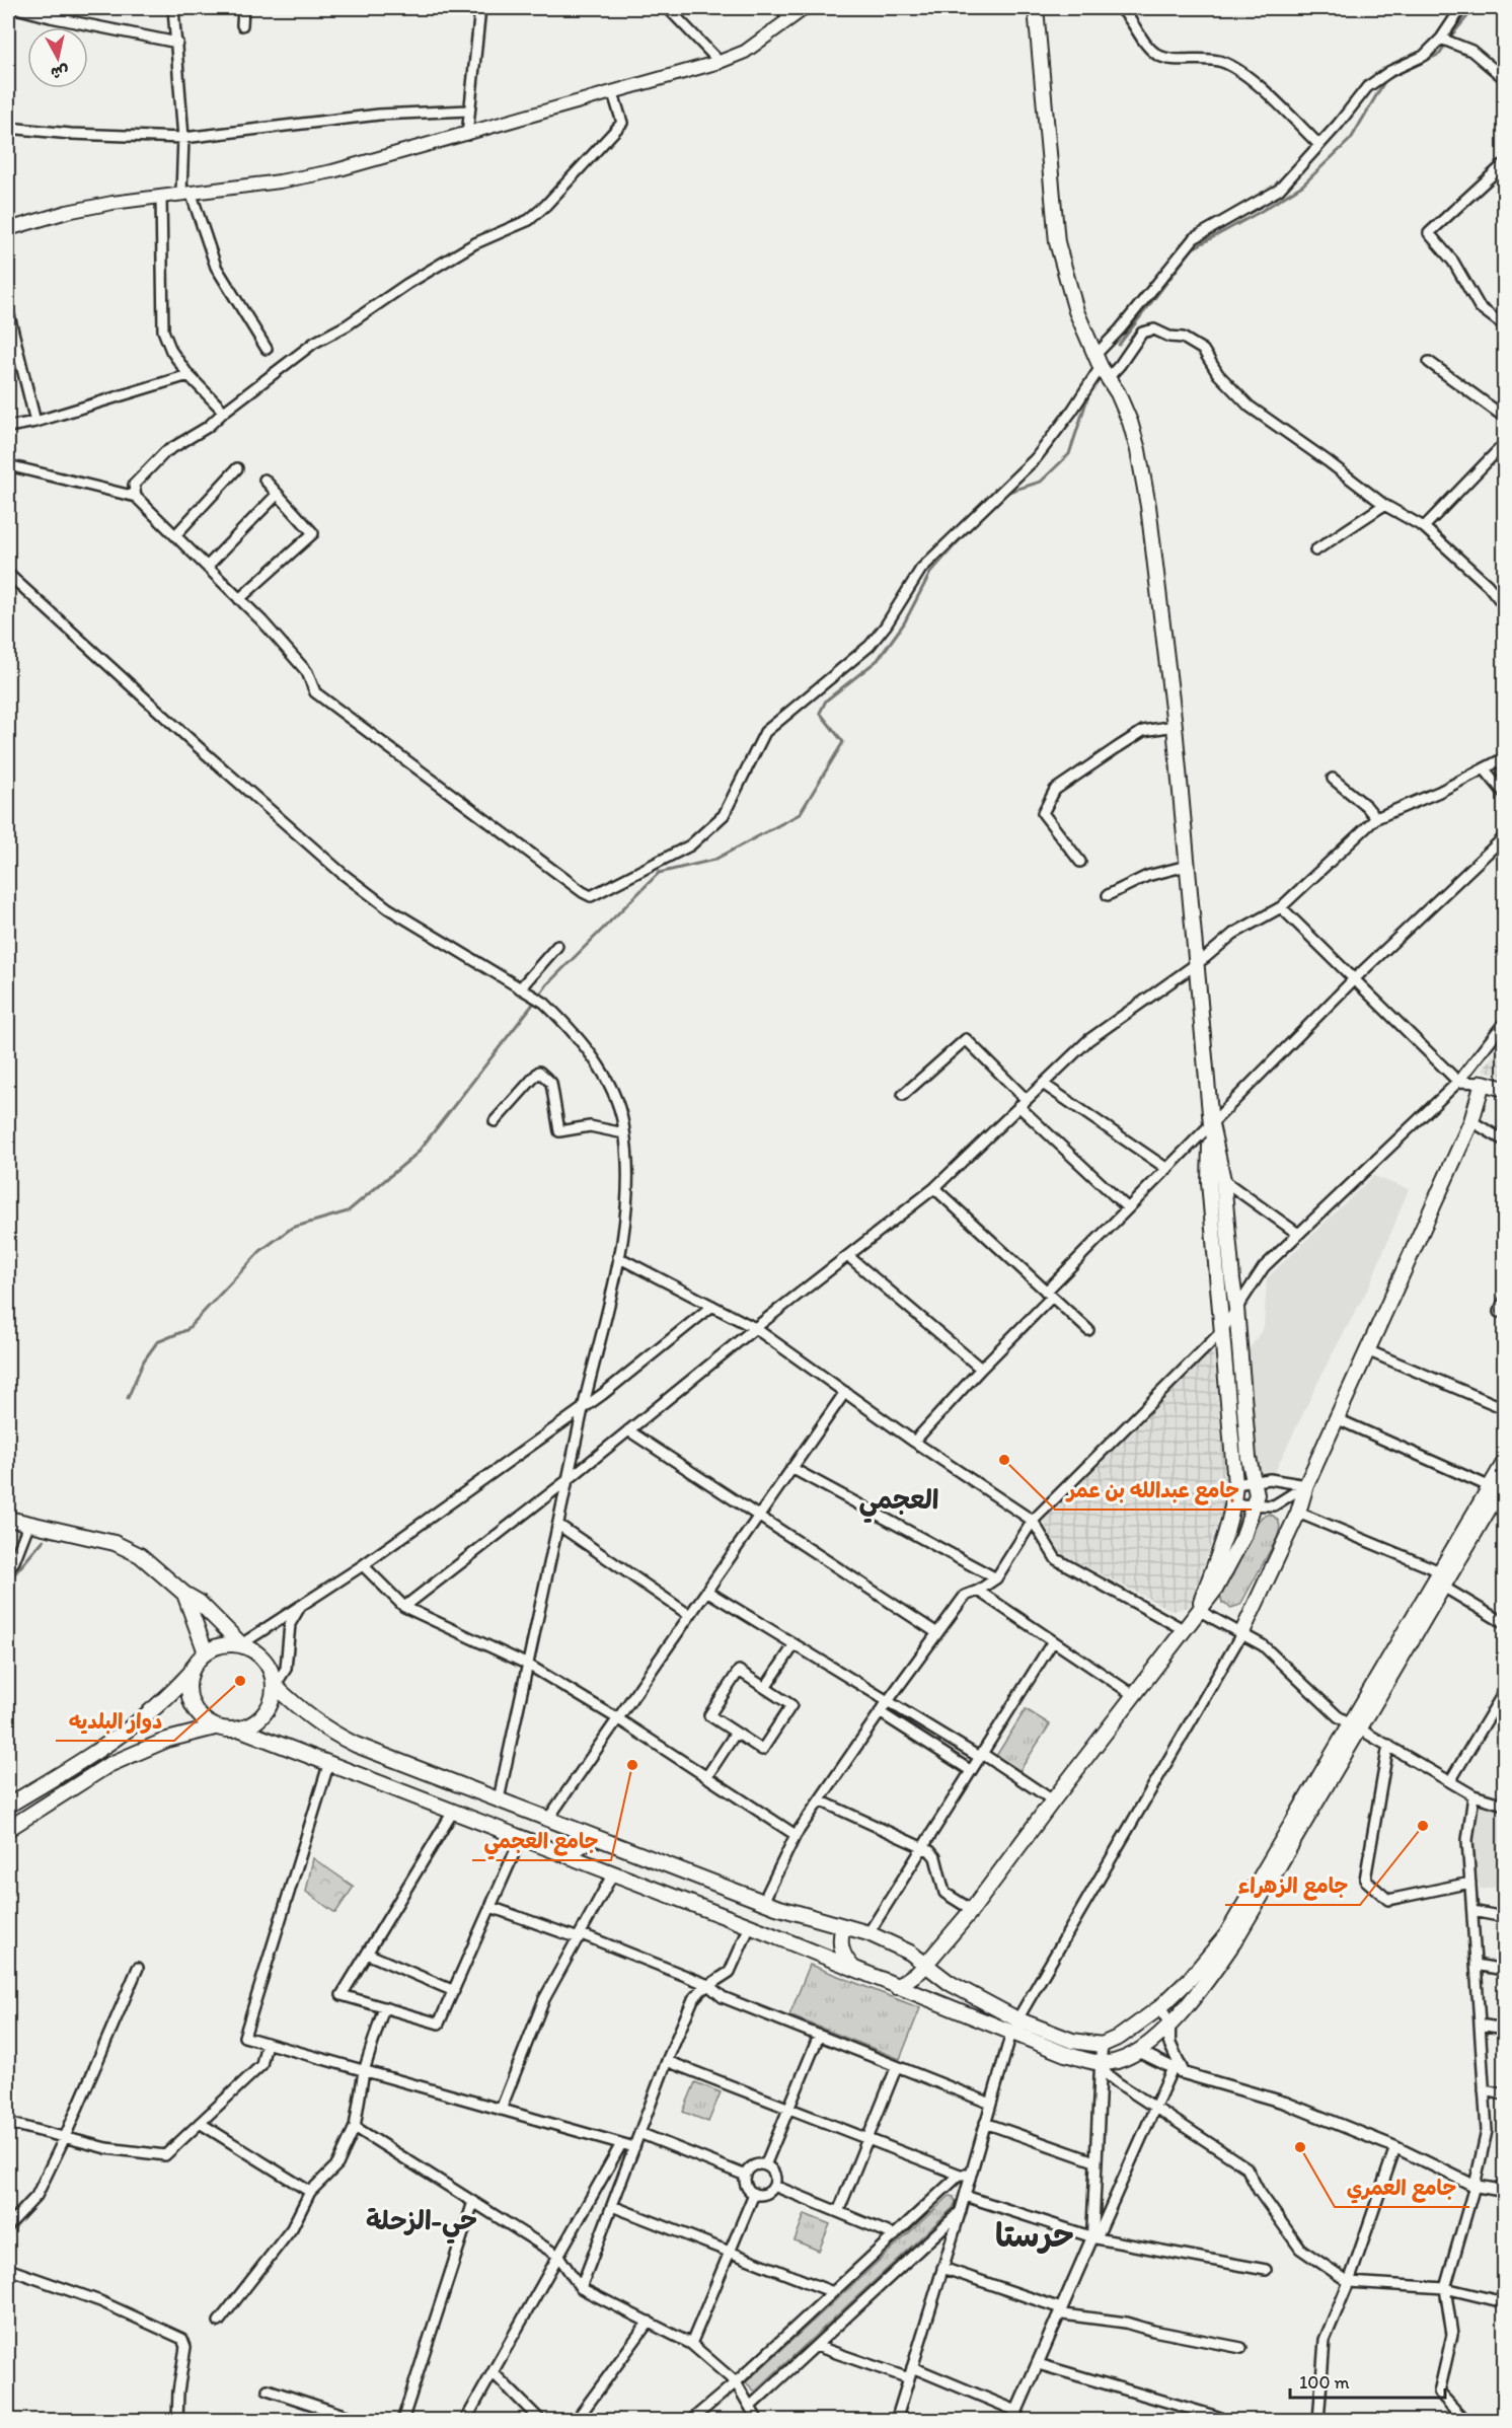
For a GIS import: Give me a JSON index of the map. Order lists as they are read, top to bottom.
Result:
{
  "districts": ["العجمي", "حي-الزحلة", "حرستا"],
  "places": [
    "جامع عبدالله بن عمر",
    "دوار البلديه",
    "جامع العجمي",
    "جامع الزهراء",
    "جامع العمري"
  ],
  "scale_bar": "100 m",
  "north": "bottom"
}
